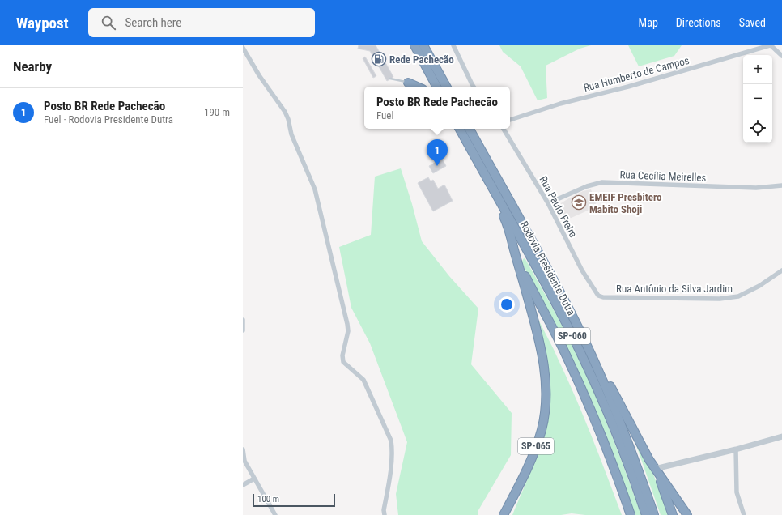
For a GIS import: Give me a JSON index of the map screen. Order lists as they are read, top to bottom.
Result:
{
  "streets": {
    "highway": ["Rodovia Presidente Dutra", "SP-060", "SP-065"],
    "street": [
      "Rua Humberto de Campos",
      "Rua Cecília Meirelles",
      "Rua Paulo Freire",
      "Rua Antônio da Silva Jardim"
    ]
  },
  "crossings": [
    ["Rua Cecília Meirelles", "Rua Paulo Freire"],
    ["Rua Paulo Freire", "Rua Antônio da Silva Jardim"],
    ["Rodovia Presidente Dutra", "SP-060"]
  ],
  "places": {
    "fuel station": ["Rede Pachecão"],
    "school or university": ["EMEIF Presbitero Mabito Shoji"]
  },
  "scale_bar": "100 m",
  "page": {
    "header": "Waypost",
    "search": "Search here",
    "nav": ["Map", "Directions", "Saved"],
    "heading": "Nearby",
    "map_buttons": ["+", "−"],
    "popup": ["Posto BR Rede Pachecão", "Fuel"],
    "list": [
      {
        "mark": "1",
        "name": "Posto BR Rede Pachecão",
        "note": "Fuel · Rodovia Presidente Dutra",
        "value": "190 m"
      }
    ],
    "pins": "1",
    "scale": "100 m"
  }
}
